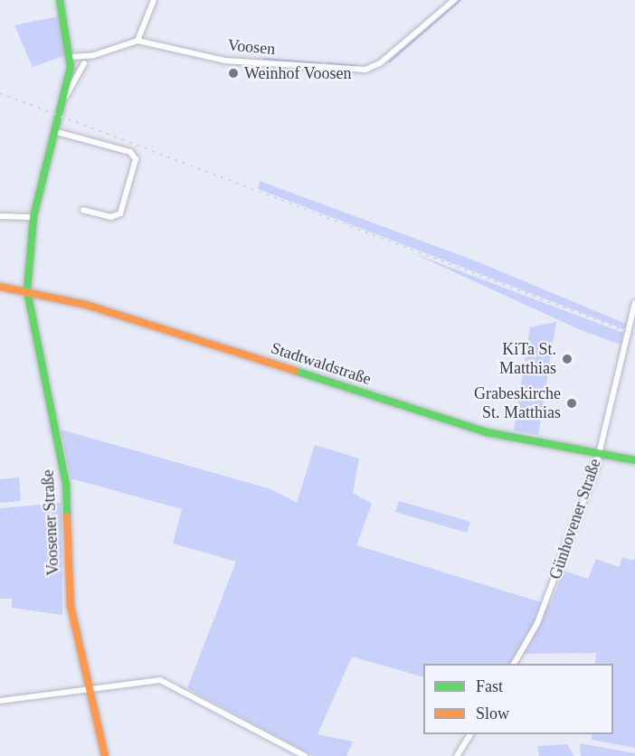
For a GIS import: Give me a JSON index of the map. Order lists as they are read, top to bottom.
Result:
{
  "streets": {
    "street": [
      "Voosen",
      "Stadtwaldstraße",
      "Günhovener Straße",
      "Voosener Straße"
    ]
  },
  "crossings": [
    ["Stadtwaldstraße", "Günhovener Straße"],
    ["Stadtwaldstraße", "Voosener Straße"]
  ],
  "places": ["Weinhof Voosen", "KiTa St. Matthias", "Grabeskirche St. Matthias"],
  "legend": ["Fast", "Slow"]
}
